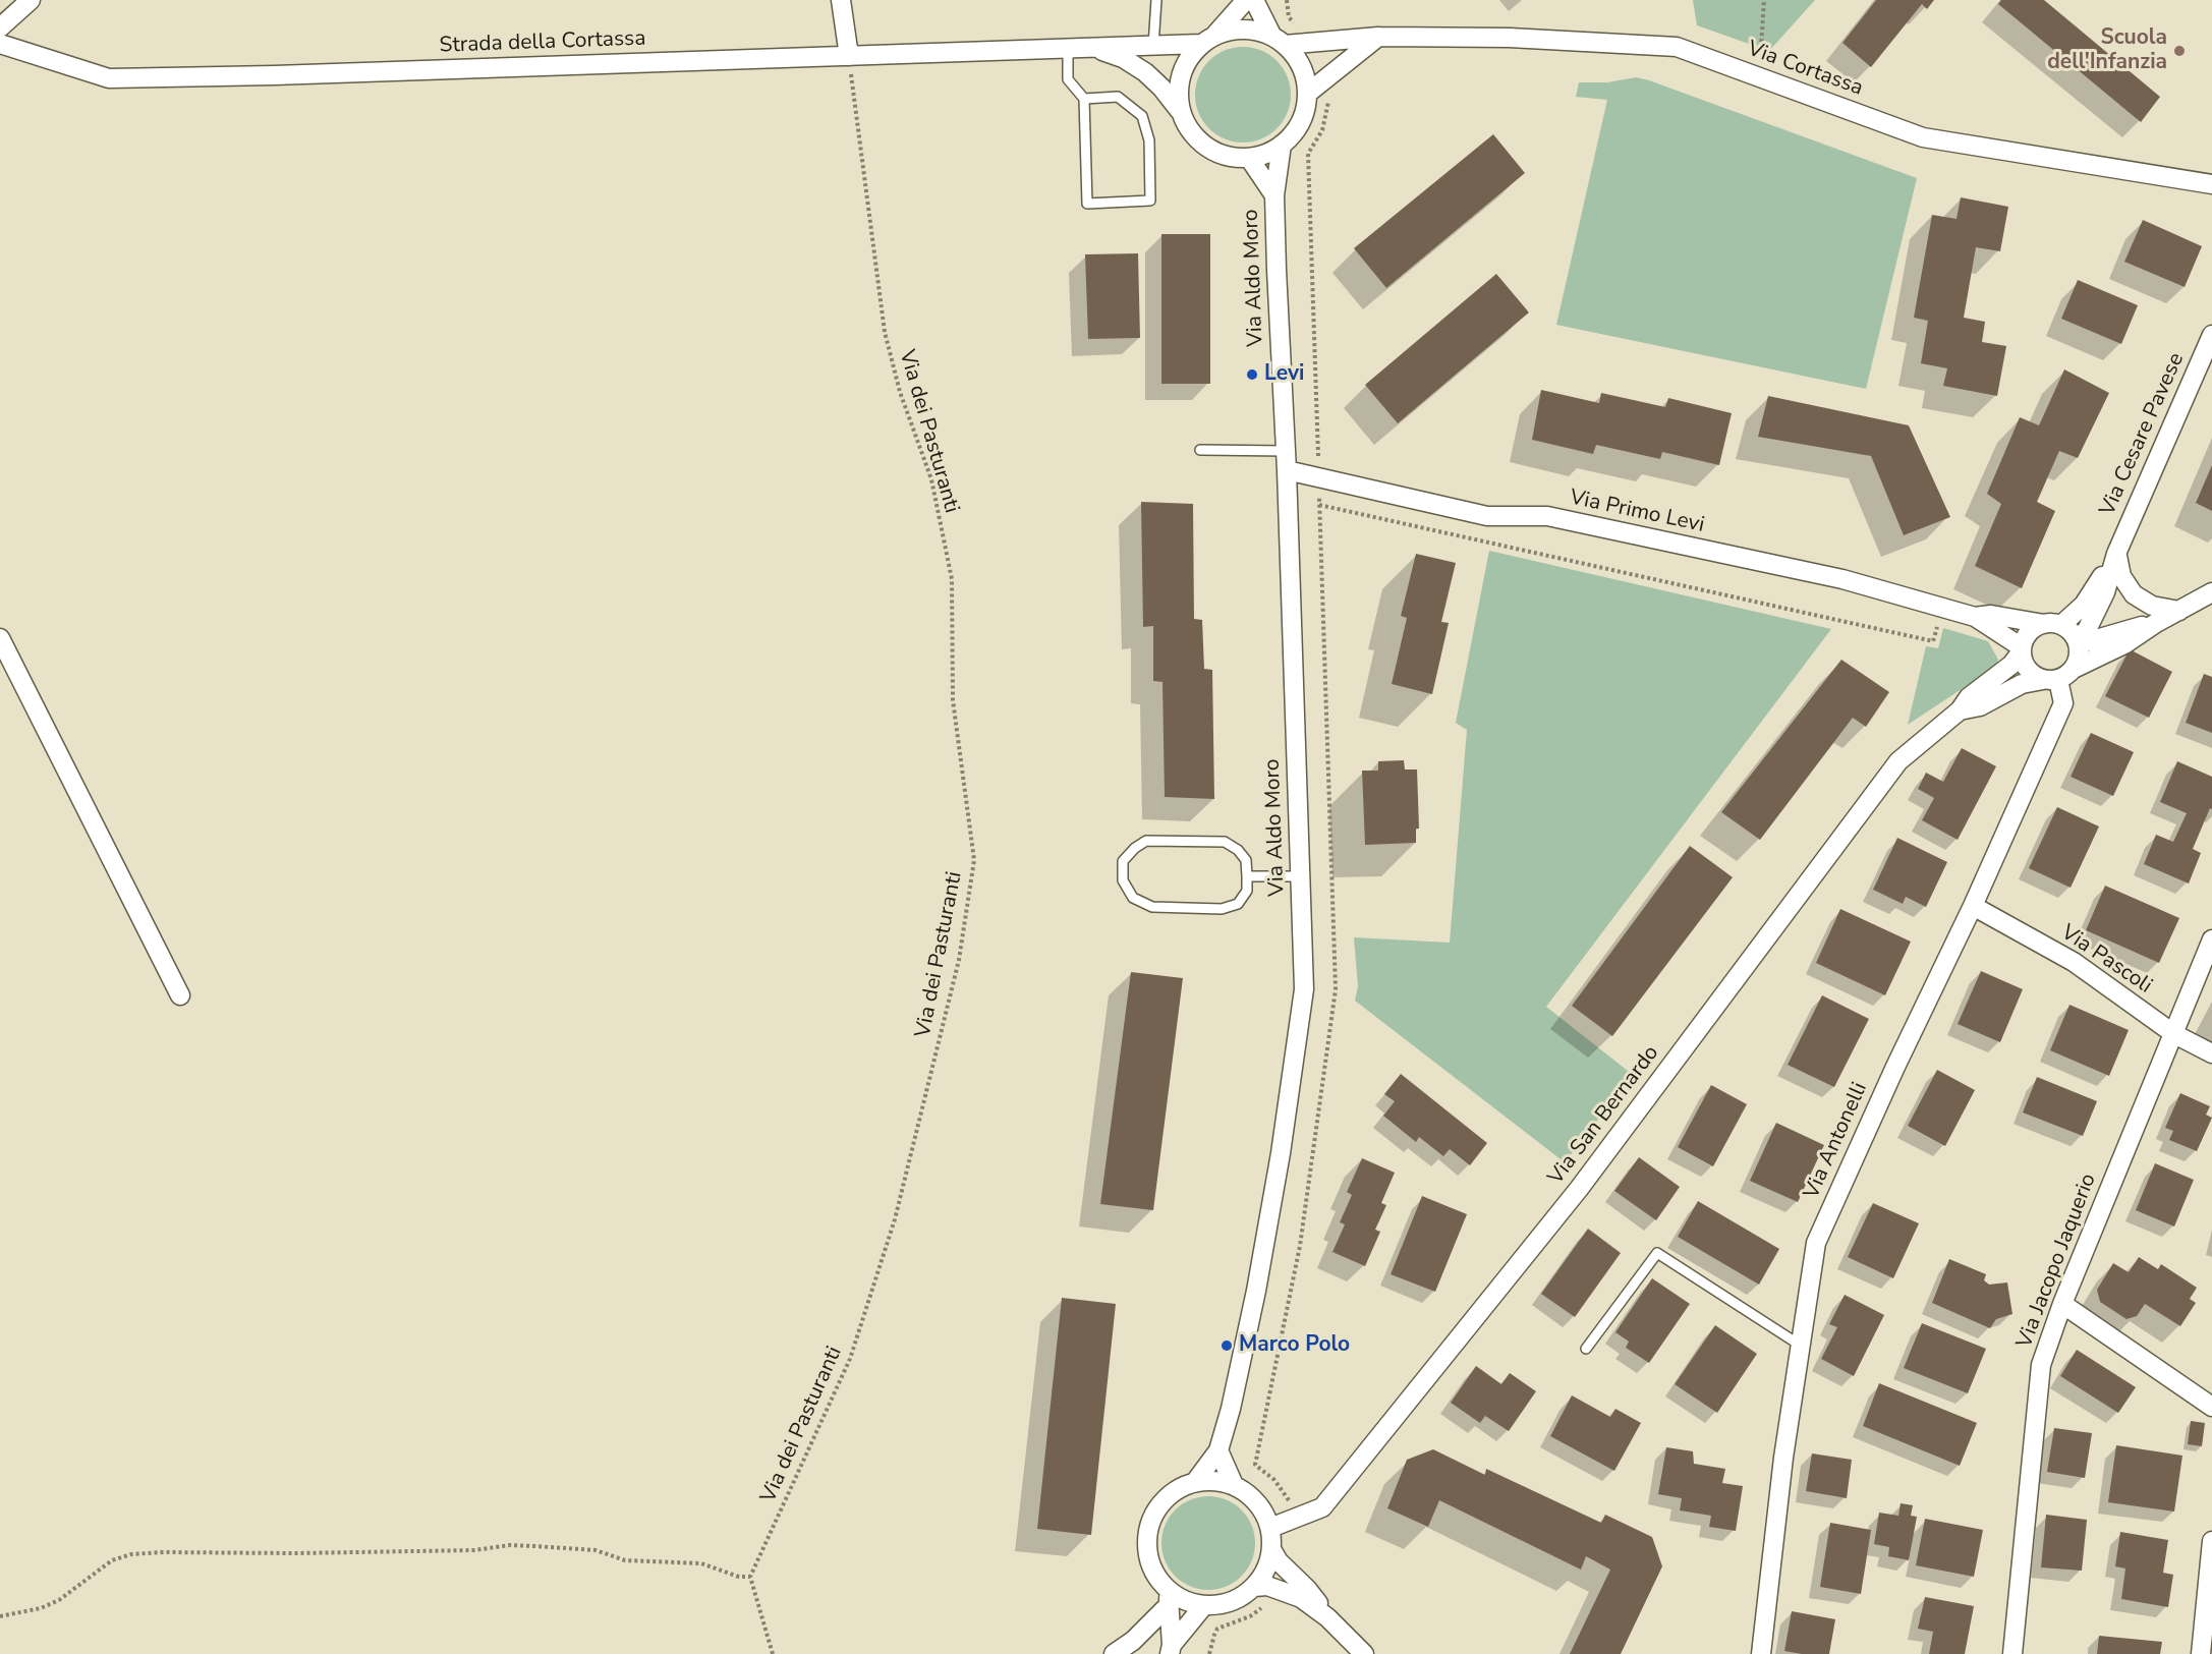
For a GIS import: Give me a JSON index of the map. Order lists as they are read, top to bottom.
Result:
{
  "streets": {
    "street": [
      "Strada della Cortassa",
      "Via Cortassa",
      "Via Aldo Moro",
      "Via Cesare Pavese",
      "Via Primo Levi",
      "Via Pascoli",
      "Via San Bernardo",
      "Via Antonelli",
      "Via Jacopo Jaquerio"
    ],
    "path": ["Via dei Pasturanti"]
  },
  "crossings": [
    ["Strada della Cortassa", "Via Cortassa"],
    ["Strada della Cortassa", "Via Aldo Moro"],
    ["Strada della Cortassa", "Via dei Pasturanti"],
    ["Via Cortassa", "Via Aldo Moro"],
    ["Via Aldo Moro", "Via Primo Levi"],
    ["Via Aldo Moro", "Via San Bernardo"],
    ["Via Cesare Pavese", "Via Primo Levi"],
    ["Via Cesare Pavese", "Via San Bernardo"],
    ["Via Cesare Pavese", "Via Antonelli"],
    ["Via Primo Levi", "Via San Bernardo"],
    ["Via Primo Levi", "Via Antonelli"],
    ["Via Pascoli", "Via Antonelli"],
    ["Via Pascoli", "Via Jacopo Jaquerio"],
    ["Via San Bernardo", "Via Antonelli"]
  ],
  "places": ["Scuola dell'Infanzia", "Levi", "Marco Polo"]
}
